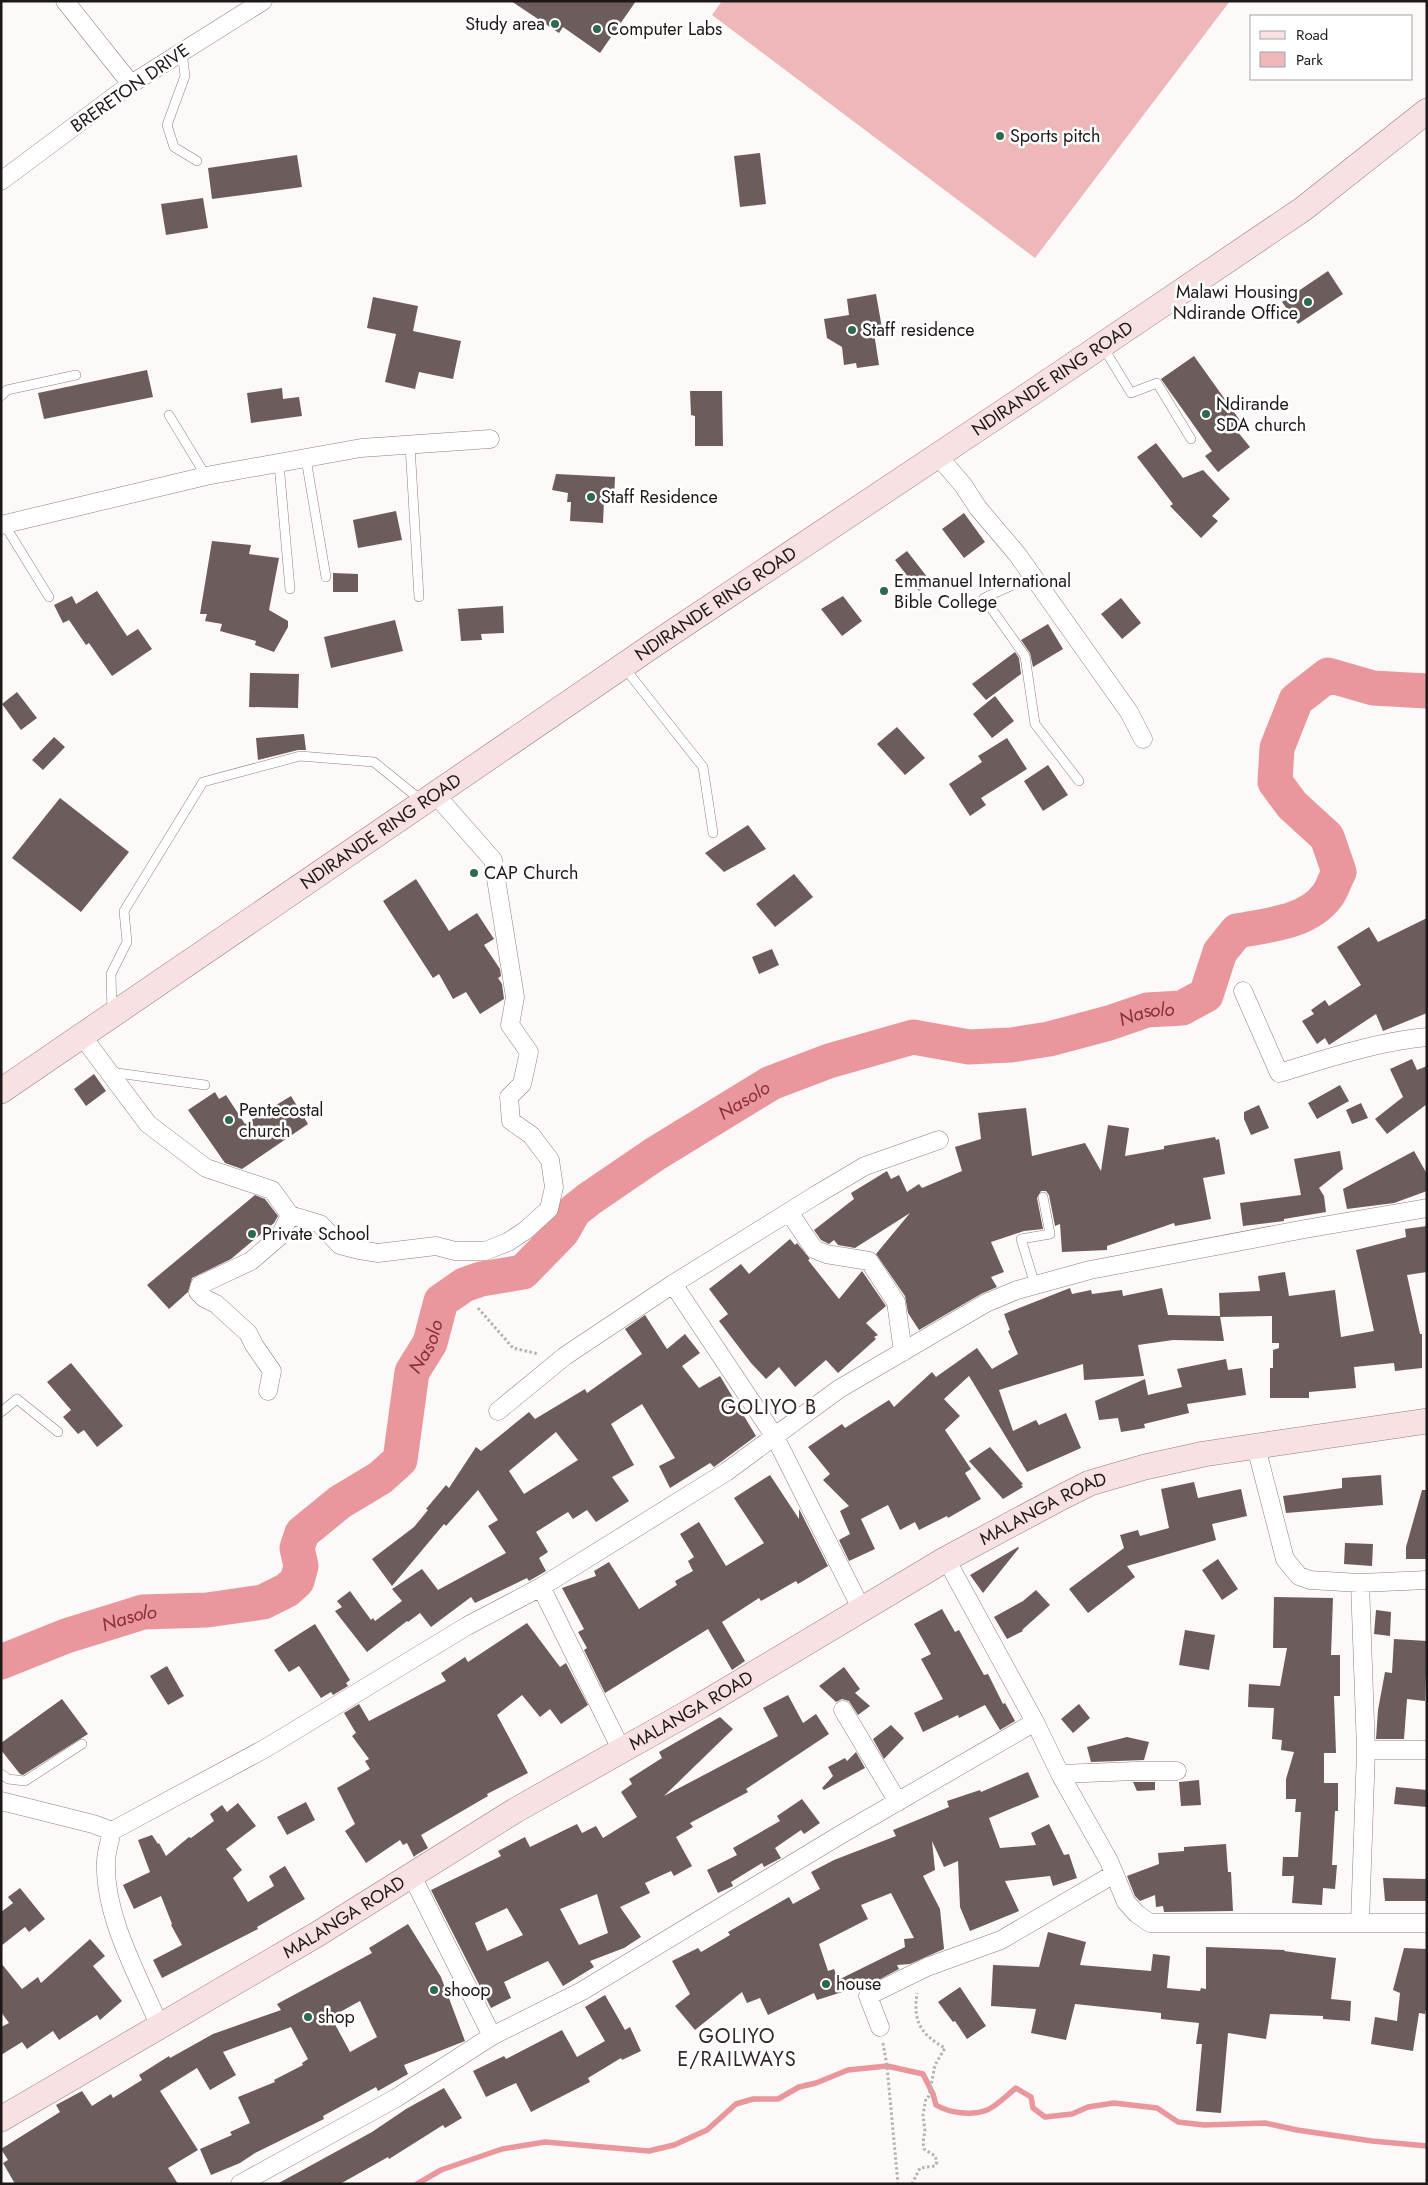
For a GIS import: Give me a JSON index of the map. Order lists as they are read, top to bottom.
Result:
{
  "streets": {
    "street": ["BRERETON DRIVE", "NDIRANDE RING ROAD", "MALANGA ROAD"]
  },
  "districts": ["GOLIYO B", "GOLIYO E/RAILWAYS"],
  "water": ["Nasolo"],
  "places": [
    "Study area",
    "Computer Labs",
    "Sports pitch",
    "Malawi Housing Ndirande Office",
    "Staff residence",
    "Ndirande SDA church",
    "Staff Residence",
    "Emmanuel International Bible College",
    "CAP Church",
    "Pentecostal church",
    "Private School",
    "house",
    "shoop",
    "shop"
  ],
  "legend": ["Road", "Park"]
}
